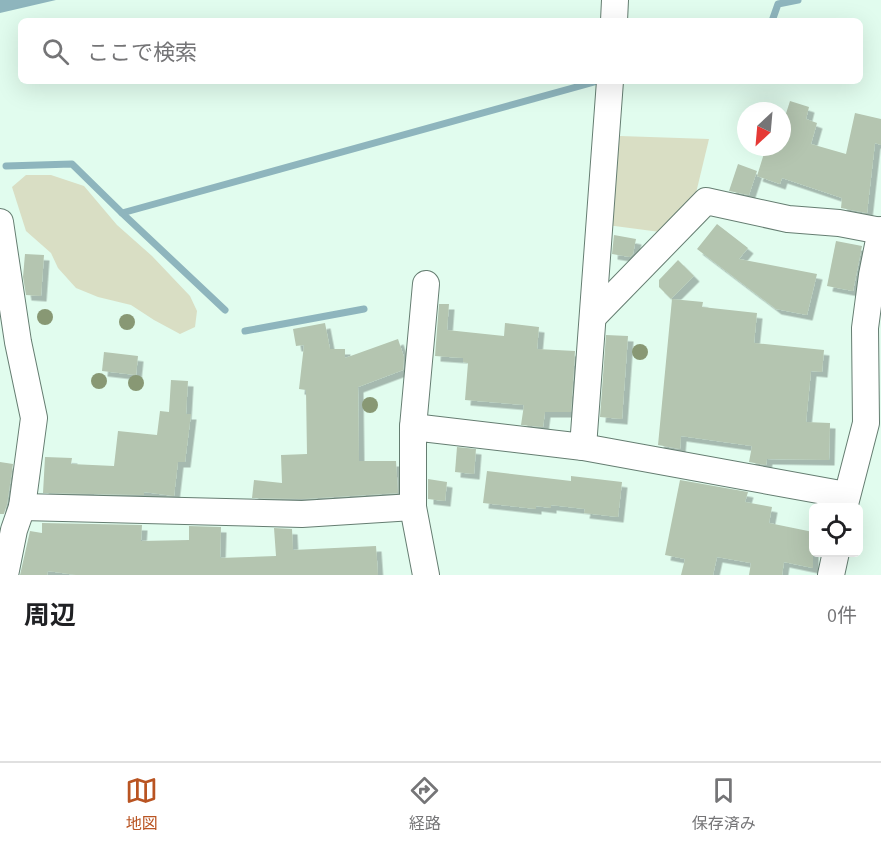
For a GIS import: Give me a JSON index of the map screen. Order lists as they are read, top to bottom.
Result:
{
  "north": "bottom left",
  "page": {
    "search": "ここで検索",
    "heading": ["周辺", "0件"],
    "nav": ["地図", "経路", "保存済み"]
  }
}
